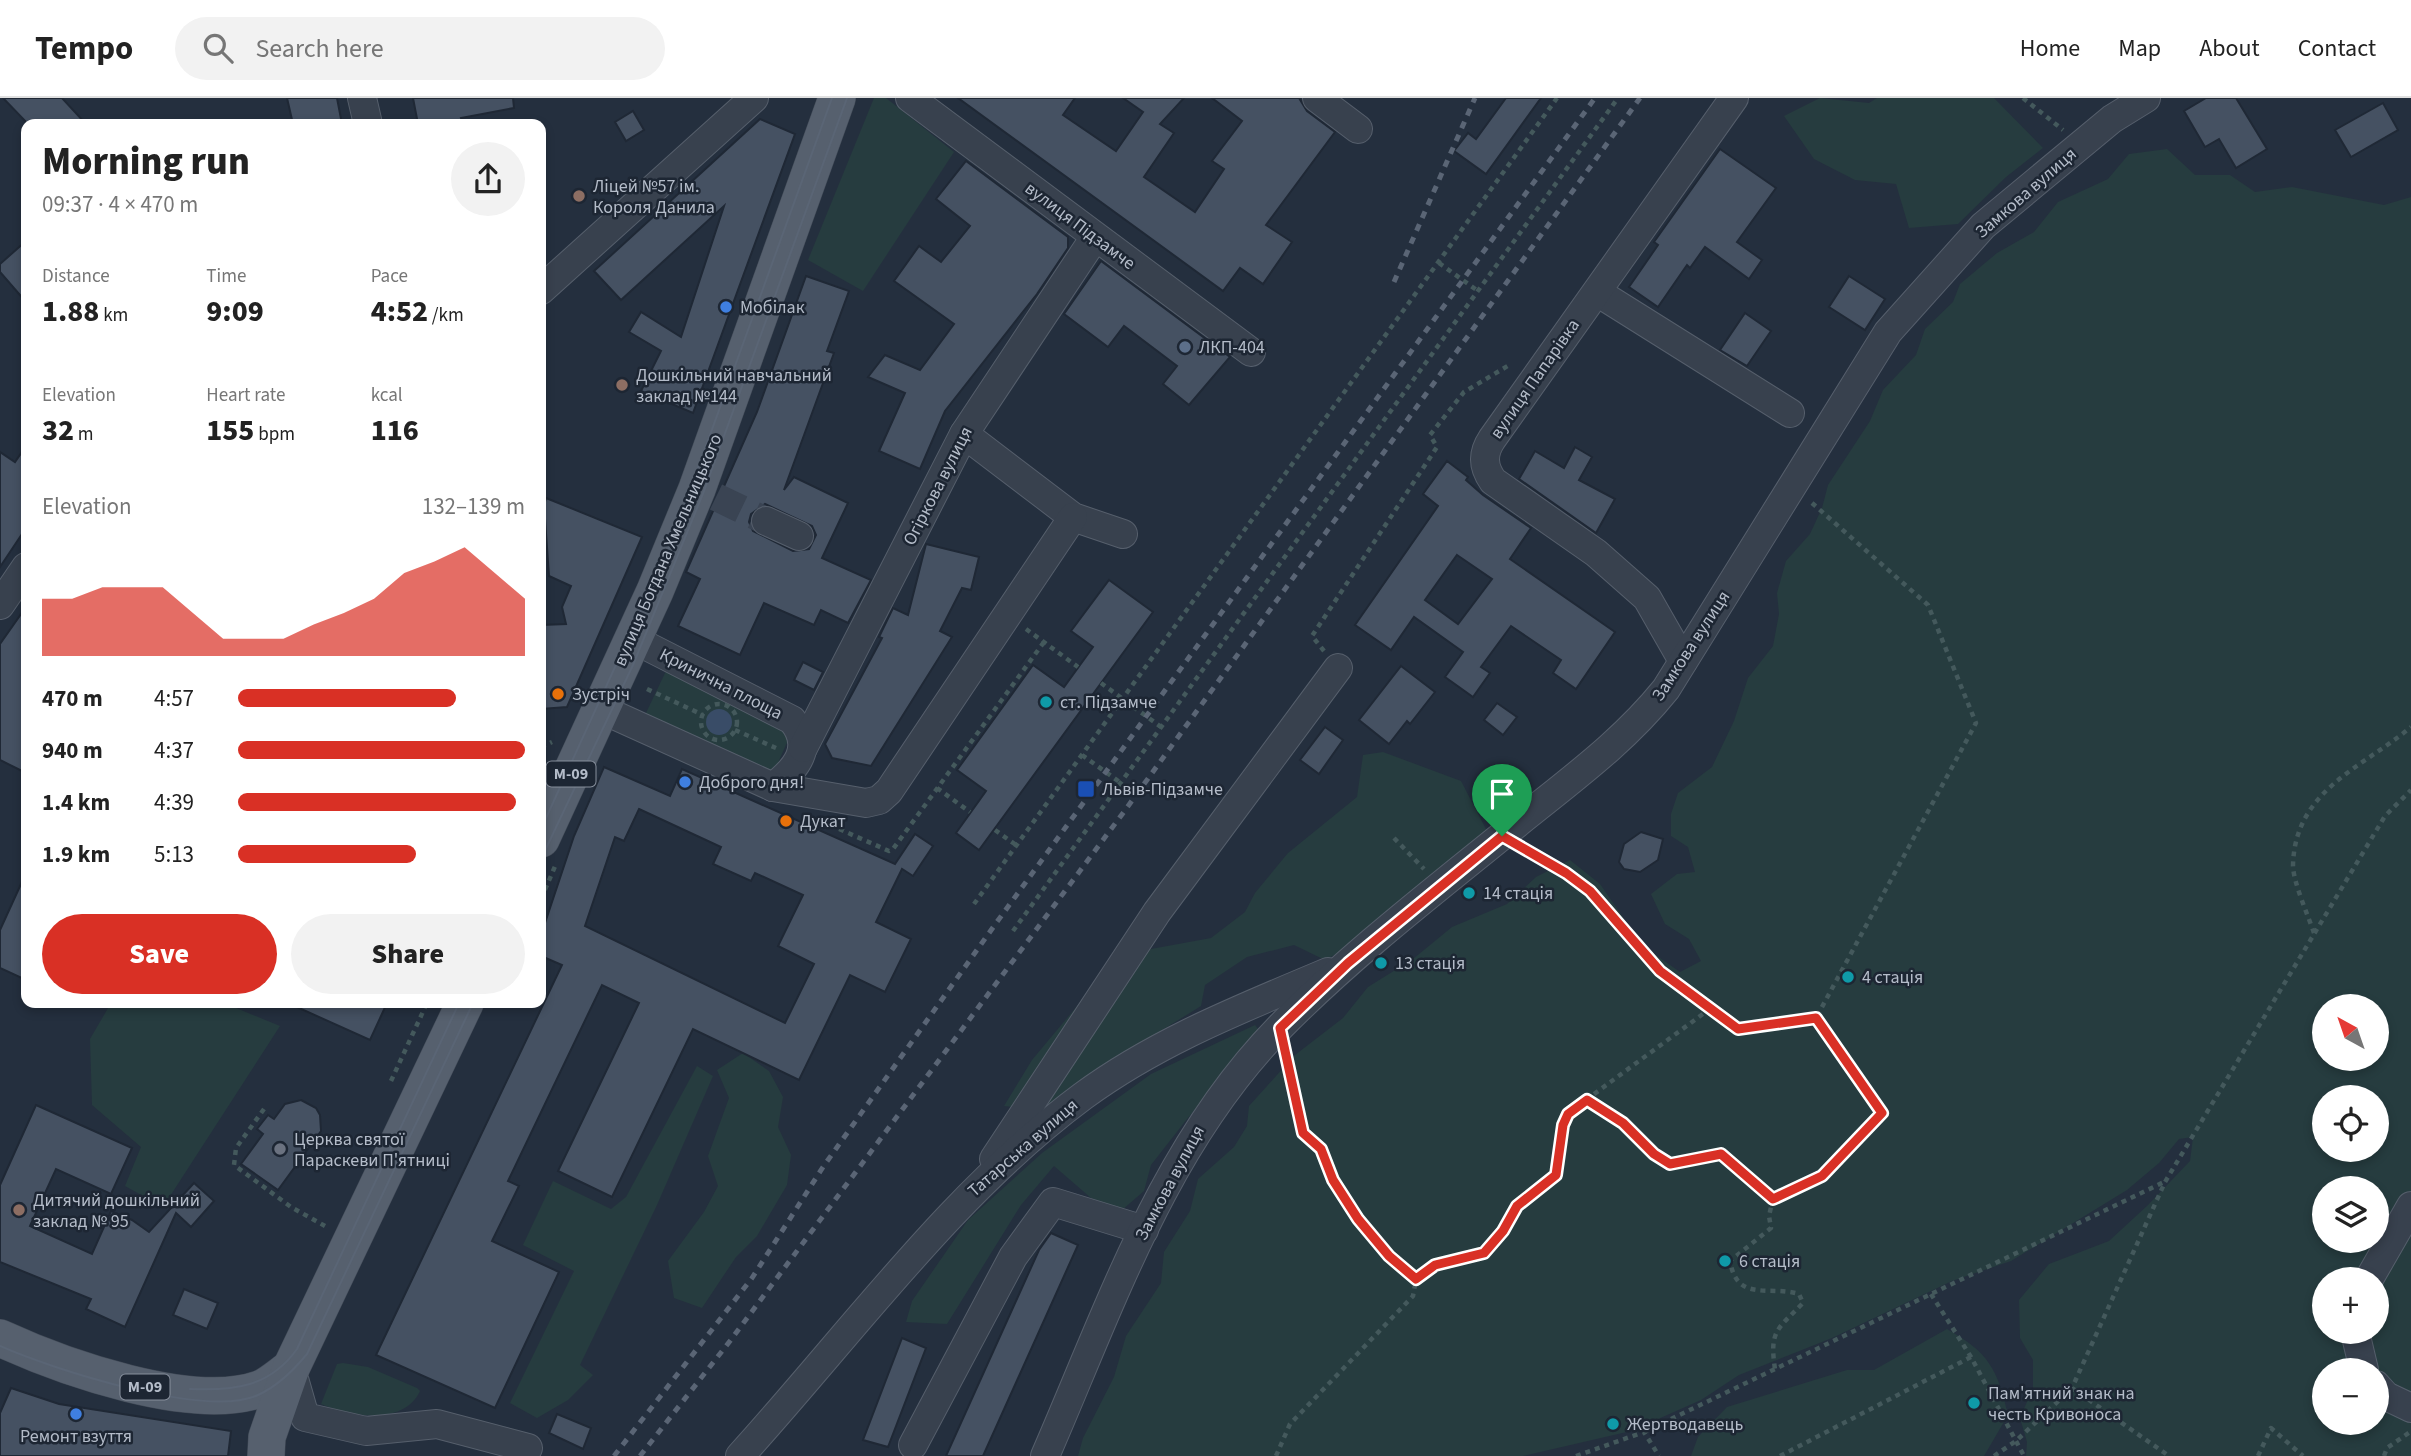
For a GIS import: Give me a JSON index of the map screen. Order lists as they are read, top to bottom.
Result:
{
  "streets": {
    "main road": ["вулиця Богдана Хмельницького", "М-09"],
    "street": [
      "Замкова вулиця",
      "вулиця Підзамче",
      "вулиця Папарівка",
      "Огіркова вулиця",
      "Кринична площа",
      "Татарська вулиця"
    ]
  },
  "crossings": [
    ["Замкова вулиця", "вулиця Папарівка"],
    ["Замкова вулиця", "Татарська вулиця"],
    ["вулиця Підзамче", "Огіркова вулиця"],
    ["Огіркова вулиця", "Кринична площа"],
    ["вулиця Богдана Хмельницького", "Кринична площа"]
  ],
  "places": {
    "other": [
      "Ліцей №57 ім. Короля Данила",
      "Мобілак",
      "ЛКП-404",
      "Дошкільний навчальний заклад №144",
      "Зустріч",
      "ст. Підзамче",
      "Доброго дня!",
      "Дукат",
      "14 стація",
      "13 стація",
      "4 стація",
      "Церква святої Параскеви П'ятниці",
      "Дитячий дошкільний заклад № 95",
      "6 стація",
      "Пам'ятний знак на честь Кривоноса",
      "Ремонт взуття",
      "Жертводавець"
    ],
    "transit": ["Львів-Підзамче"]
  },
  "north": "top left",
  "page": {
    "header": "Tempo",
    "search": "Search here",
    "nav": [
      "Home",
      "Map",
      "About",
      "Contact"
    ],
    "heading": ["Morning run", "09:37 · 4 × 470 m"],
    "stats": [
      ["Distance", "1.88 km"],
      ["Time", "9:09"],
      ["Pace", "4:52 /km"],
      ["Elevation", "32 m"],
      ["Heart rate", "155 bpm"],
      ["kcal", "116"]
    ],
    "chart": ["Elevation", "132–139 m"],
    "list": [
      {
        "name": "470 m",
        "note": "4:57"
      },
      {
        "name": "940 m",
        "note": "4:37"
      },
      {
        "name": "1.4 km",
        "note": "4:39"
      },
      {
        "name": "1.9 km",
        "note": "5:13"
      }
    ],
    "buttons": ["Save", "Share"],
    "map_buttons": ["+", "−"]
  }
}
